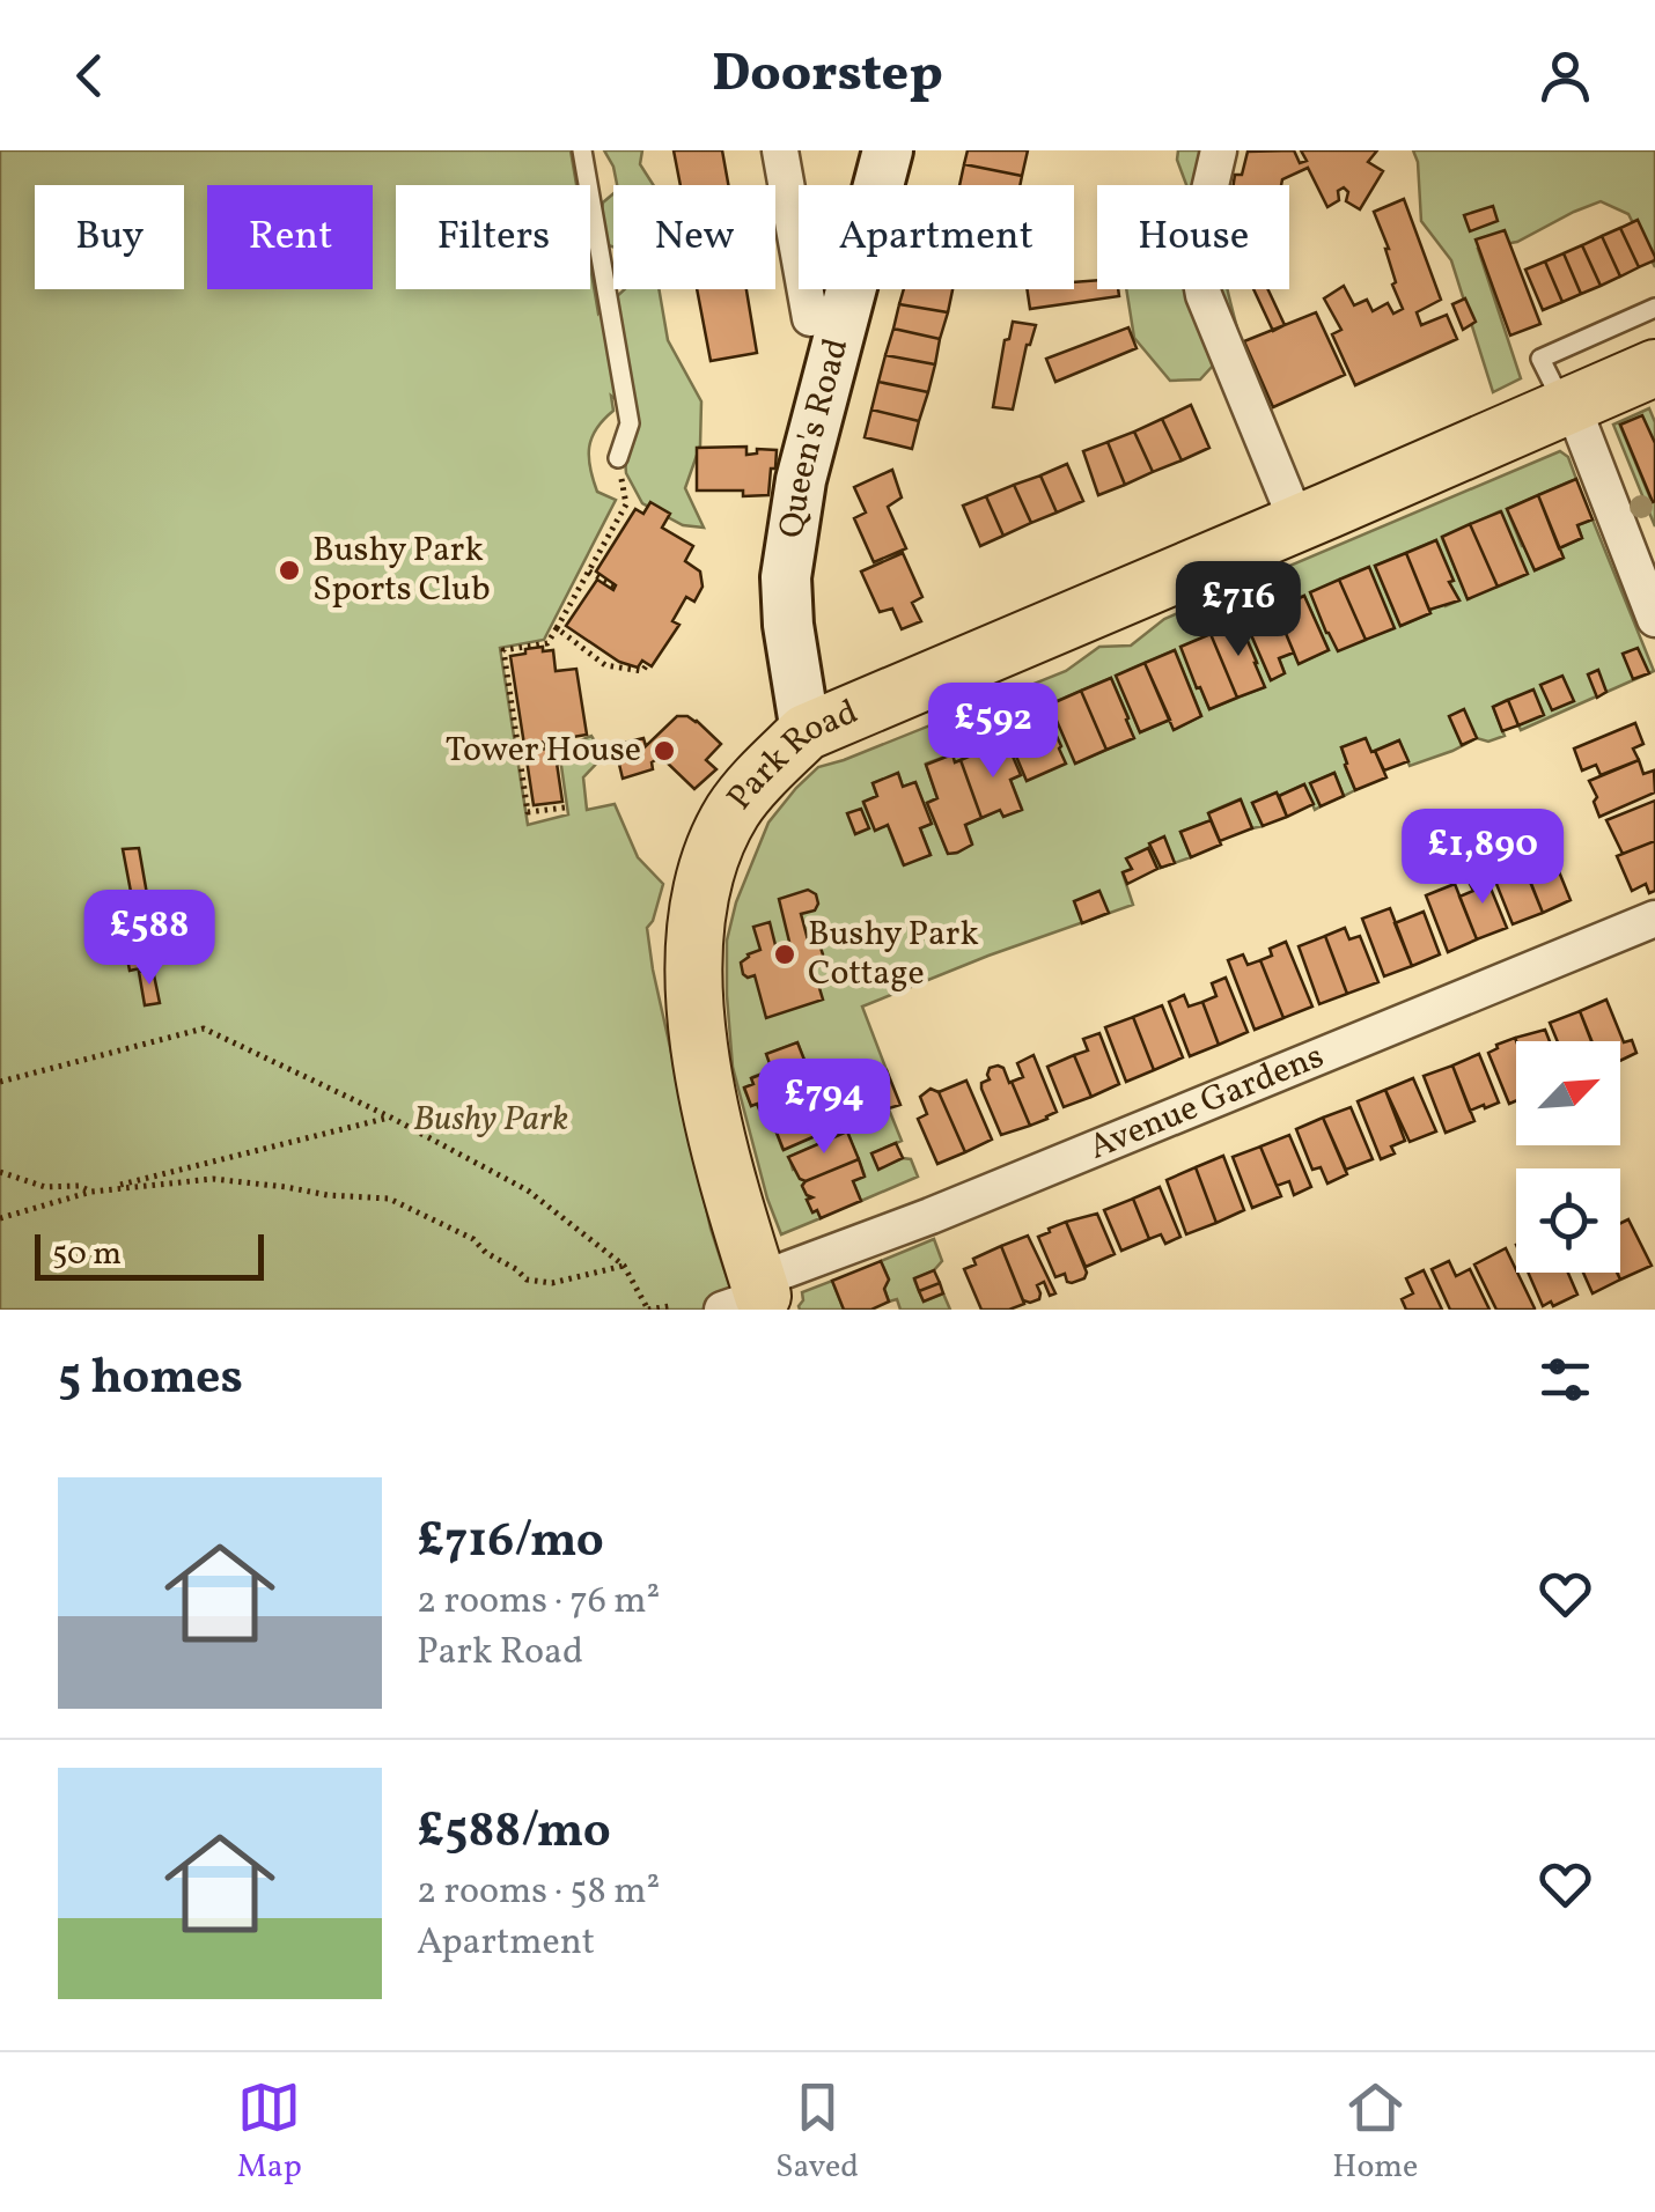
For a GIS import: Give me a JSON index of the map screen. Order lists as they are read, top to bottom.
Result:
{
  "streets": {
    "main road": ["Queen's Road", "Park Road"],
    "street": ["Avenue Gardens"]
  },
  "crossings": [
    ["Queen's Road", "Park Road"],
    ["Park Road", "Avenue Gardens"]
  ],
  "parks": ["Bushy Park"],
  "places": ["Bushy Park Sports Club", "Tower House", "Bushy Park Cottage"],
  "scale_bar": "50 m",
  "north": "top right",
  "page": {
    "header": "Doorstep",
    "chip": [
      "Buy",
      "Rent",
      "Filters",
      "New",
      "Apartment",
      "House"
    ],
    "price": [
      "£716",
      "£592",
      "£1,890",
      "£588",
      "£794"
    ],
    "scale": "50 m",
    "heading": "5 homes",
    "list": [
      {
        "name": "£716/mo",
        "note": "2 rooms · 76 m² · Park Road"
      },
      {
        "name": "£588/mo",
        "note": "2 rooms · 58 m² · Apartment"
      }
    ],
    "tabs": ["Map", "Saved", "Home"]
  }
}
